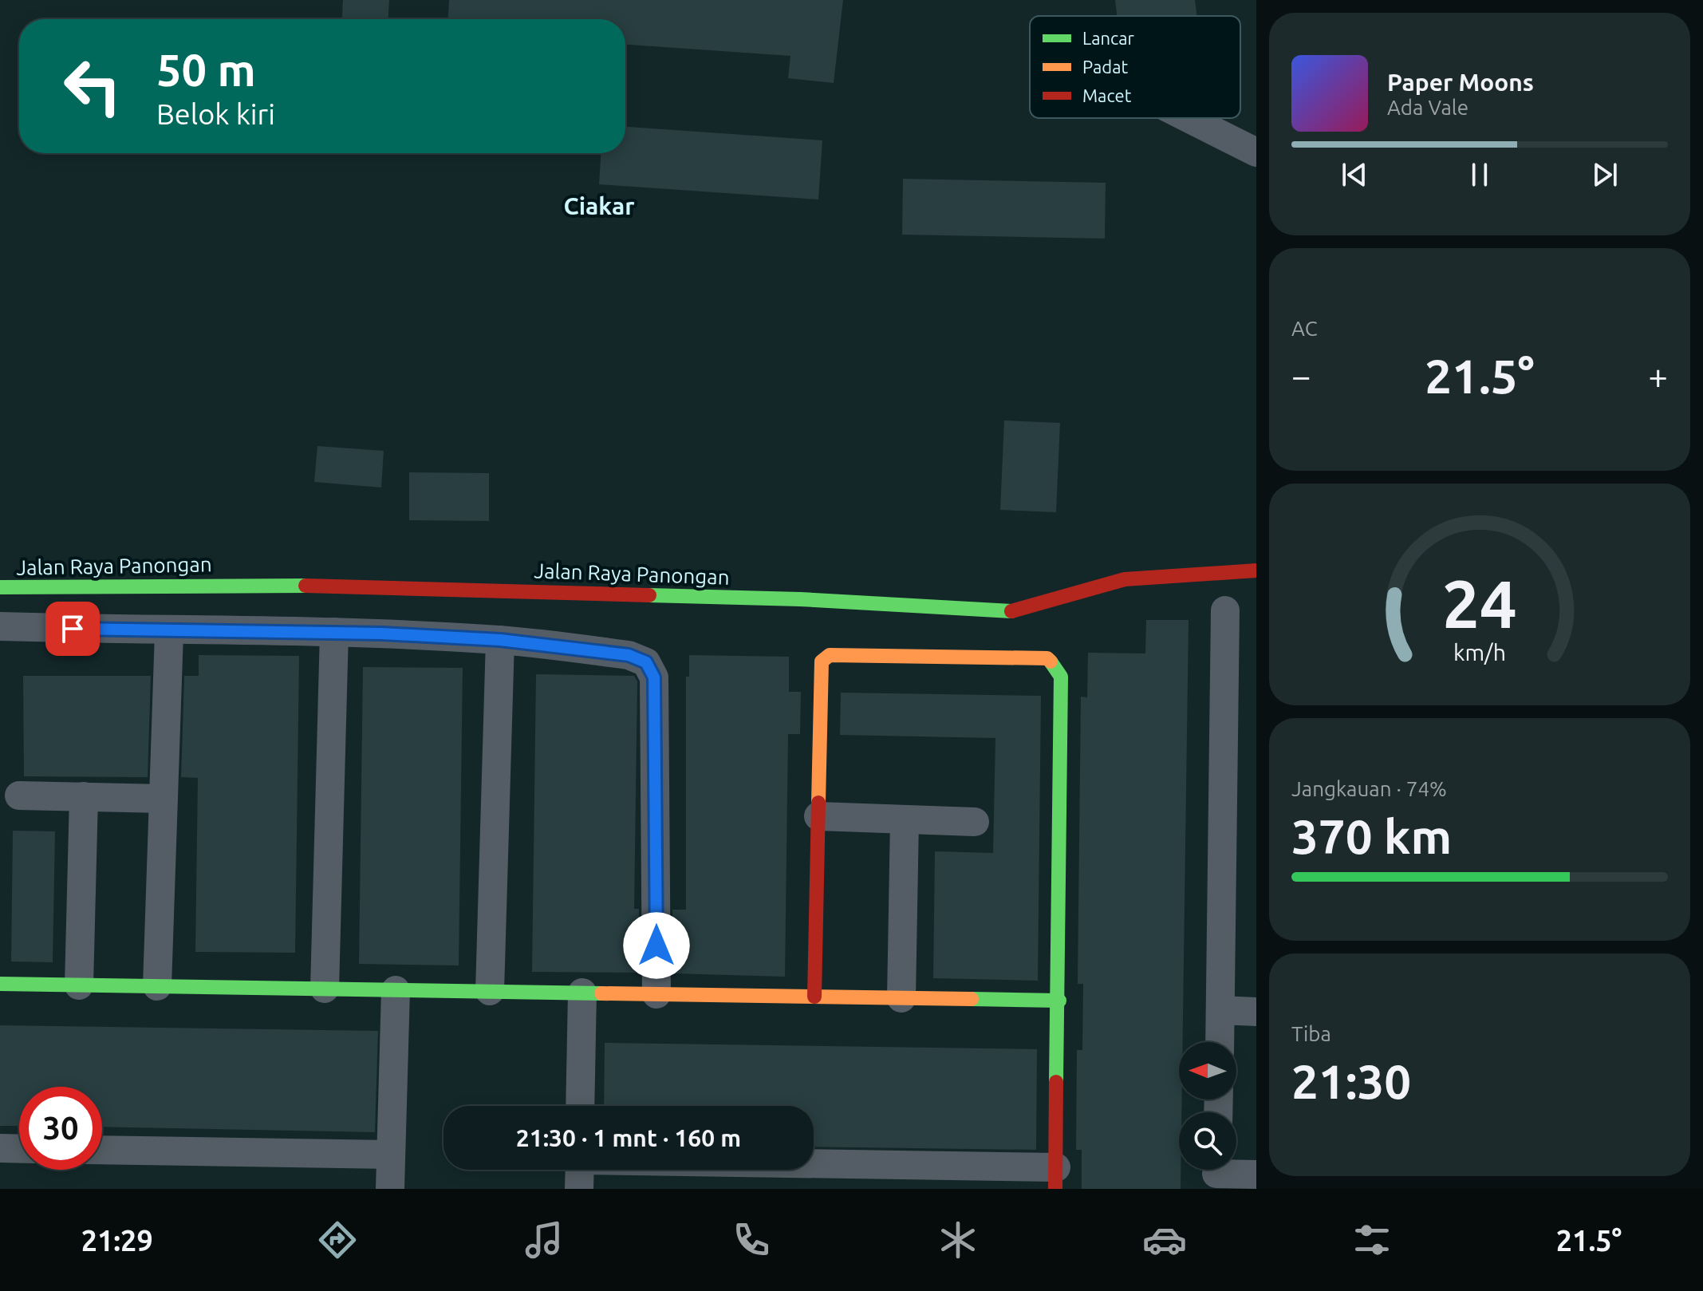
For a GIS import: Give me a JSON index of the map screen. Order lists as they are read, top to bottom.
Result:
{
  "streets": {
    "street": ["Jalan Raya Panongan"]
  },
  "districts": ["Ciakar"],
  "legend": ["Lancar", "Padat", "Macet"],
  "north": "left",
  "page": {
    "turn": ["50 m", "Belok kiri"],
    "song": ["Paper Moons", "Ada Vale"],
    "tile": [
      "AC",
      ["Jangkauan · 74%", "370 km"],
      ["Tiba", "21:30"]
    ],
    "heat": ["−", "21.5°", "+"],
    "limit": "30",
    "trip": "21:30 · 1 mnt · 160 m",
    "tabs": ["21:29", "21.5°"],
    "gauge": ["24", "km/h"]
  }
}
